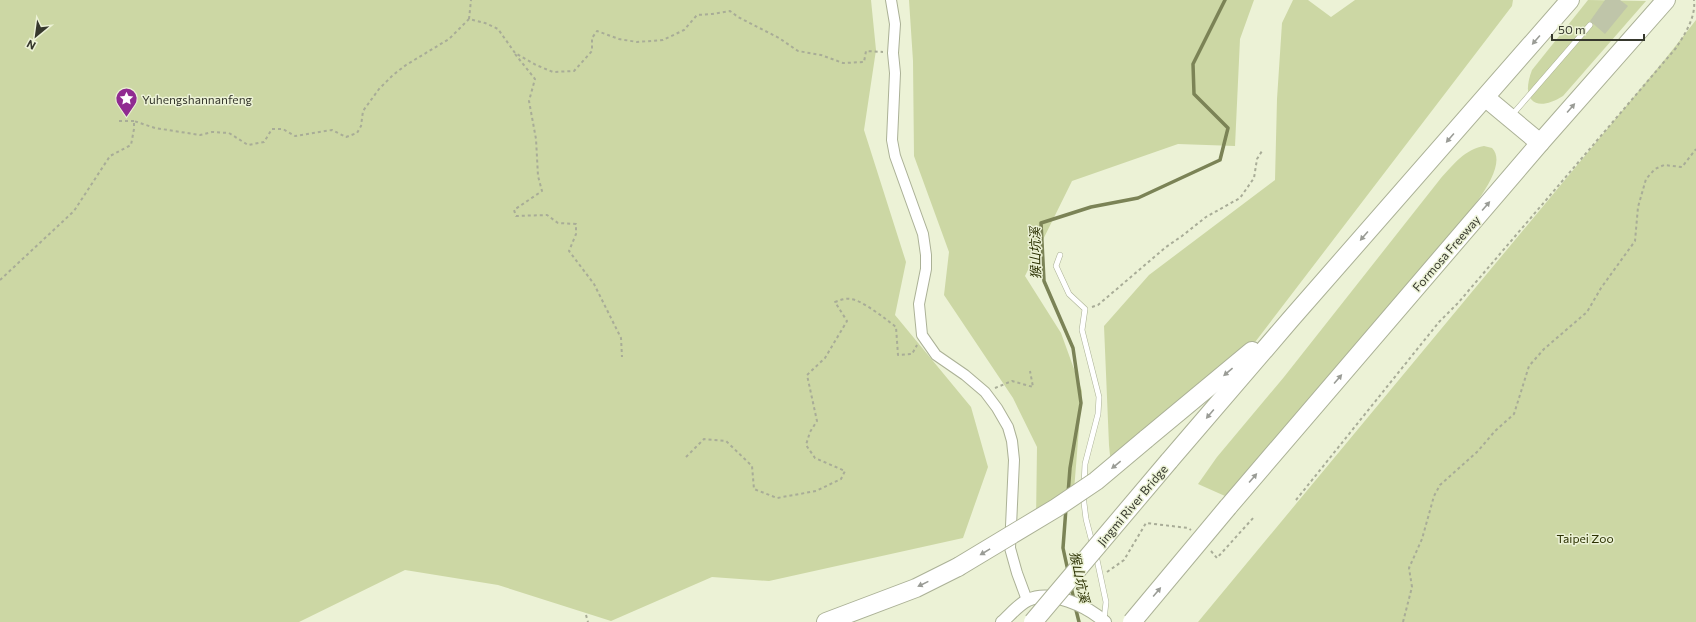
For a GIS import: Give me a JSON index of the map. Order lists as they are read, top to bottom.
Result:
{
  "streets": {
    "highway": ["Formosa Freeway", "Jingmi River Bridge"]
  },
  "water": ["猴山坑溪"],
  "parks": ["Taipei Zoo"],
  "places": {
    "place": ["Yuhengshannanfeng"]
  },
  "scale_bar": "50 m",
  "north": "bottom left"
}
